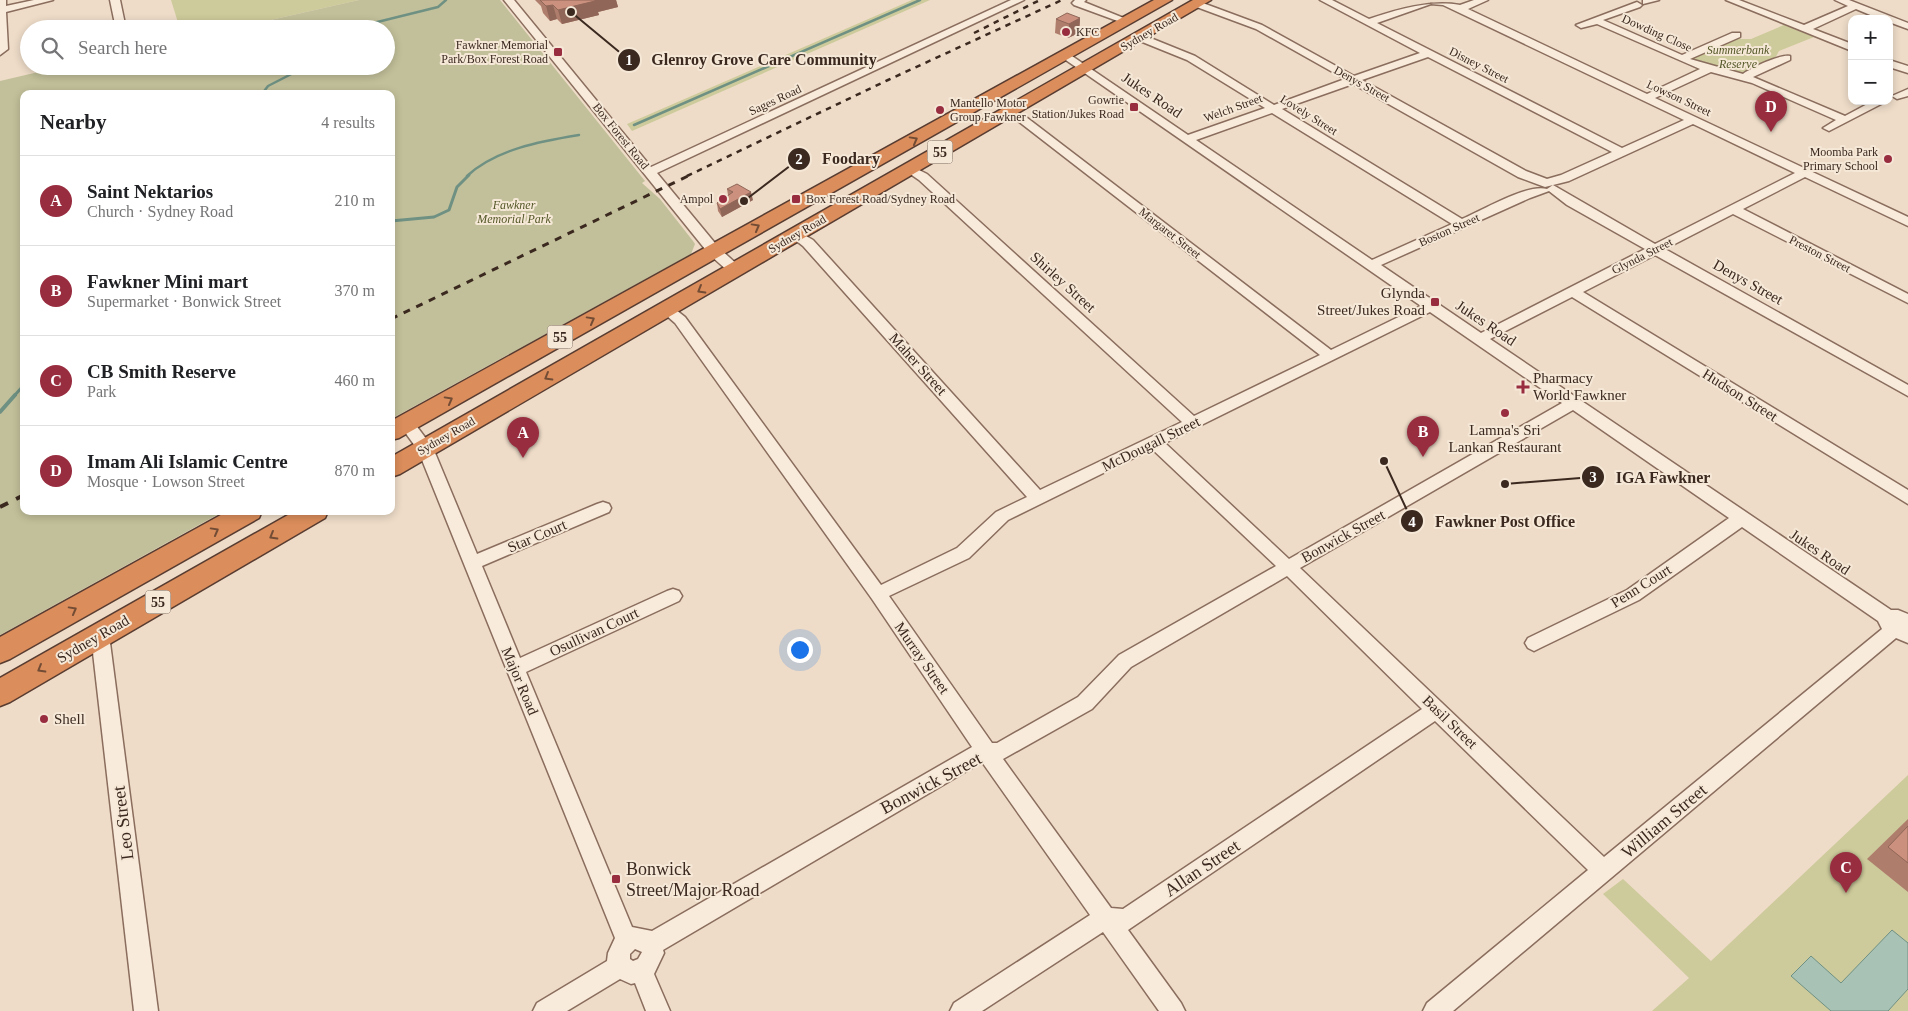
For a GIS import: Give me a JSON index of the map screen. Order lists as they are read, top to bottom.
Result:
{
  "streets": {
    "highway": ["Sydney Road", "55"],
    "street": [
      "Dowding Close",
      "Disney Street",
      "Denys Street",
      "Jukes Road",
      "Lowson Street",
      "Sages Road",
      "Welch Street",
      "Lovely Street",
      "Box Forest Road",
      "Boston Street",
      "Margaret Street",
      "Preston Street",
      "Glynda Street",
      "Shirley Street",
      "Maher Street",
      "Hudson Street",
      "McDougall Street",
      "Star Court",
      "Bonwick Street",
      "Penn Court",
      "Osullivan Court",
      "Murray Street",
      "Major Road",
      "Basil Street",
      "William Street",
      "Leo Street",
      "Allan Street"
    ]
  },
  "crossings": [
    ["Sydney Road", "Denys Street"],
    ["Sydney Road", "Jukes Road"],
    ["Sydney Road", "Lovely Street"],
    ["Sydney Road", "Box Forest Road"],
    ["Sydney Road", "Margaret Street"],
    ["Sydney Road", "Shirley Street"],
    ["Sydney Road", "Maher Street"],
    ["Sydney Road", "Murray Street"],
    ["Sydney Road", "Major Road"],
    ["Sydney Road", "Leo Street"],
    ["Disney Street", "Welch Street"],
    ["Disney Street", "Boston Street"],
    ["Denys Street", "Welch Street"],
    ["Denys Street", "Boston Street"],
    ["Denys Street", "Glynda Street"],
    ["Jukes Road", "Welch Street"],
    ["Jukes Road", "Boston Street"],
    ["Jukes Road", "Glynda Street"],
    ["Jukes Road", "McDougall Street"],
    ["Jukes Road", "Bonwick Street"],
    ["Jukes Road", "Penn Court"],
    ["Jukes Road", "William Street"],
    ["Lowson Street", "Boston Street"],
    ["Lowson Street", "Glynda Street"],
    ["Sages Road", "Box Forest Road"],
    ["Welch Street", "Lovely Street"],
    ["Lovely Street", "Boston Street"],
    ["Margaret Street", "McDougall Street"],
    ["Preston Street", "Glynda Street"],
    ["Glynda Street", "Hudson Street"],
    ["Shirley Street", "McDougall Street"],
    ["Maher Street", "McDougall Street"],
    ["McDougall Street", "Murray Street"],
    ["McDougall Street", "Basil Street"],
    ["Star Court", "Major Road"],
    ["Bonwick Street", "Murray Street"],
    ["Bonwick Street", "Major Road"],
    ["Bonwick Street", "Basil Street"],
    ["Osullivan Court", "Major Road"],
    ["Murray Street", "Allan Street"],
    ["Basil Street", "William Street"],
    ["Basil Street", "Allan Street"]
  ],
  "parks": ["Summerbank Reserve", "Fawkner Memorial Park"],
  "places": {
    "other": [
      "Glenroy Grove Care Community",
      "KFC",
      "Mantello Motor Group Fawkner",
      "Moomba Park Primary School",
      "Ampol",
      "Foodary",
      "Lamna's Sri Lankan Restaurant",
      "Fawkner Post Office",
      "IGA Fawkner",
      "Shell"
    ],
    "transit": [
      "Fawkner Memorial Park/Box Forest Road",
      "Gowrie Station/Jukes Road",
      "Box Forest Road/Sydney Road",
      "Glynda Street/Jukes Road",
      "Bonwick Street/Major Road"
    ],
    "health": ["Pharmacy World Fawkner"]
  },
  "page": {
    "map_buttons": ["+", "−"],
    "search": "Search here",
    "heading": ["Nearby", "4 results"],
    "pins": [
      "D",
      "B",
      "A",
      "C"
    ],
    "list": [
      {
        "mark": "A",
        "name": "Saint Nektarios",
        "note": "Church · Sydney Road",
        "value": "210 m"
      },
      {
        "mark": "B",
        "name": "Fawkner Mini mart",
        "note": "Supermarket · Bonwick Street",
        "value": "370 m"
      },
      {
        "mark": "C",
        "name": "CB Smith Reserve",
        "note": "Park",
        "value": "460 m"
      },
      {
        "mark": "D",
        "name": "Imam Ali Islamic Centre",
        "note": "Mosque · Lowson Street",
        "value": "870 m"
      }
    ]
  }
}
